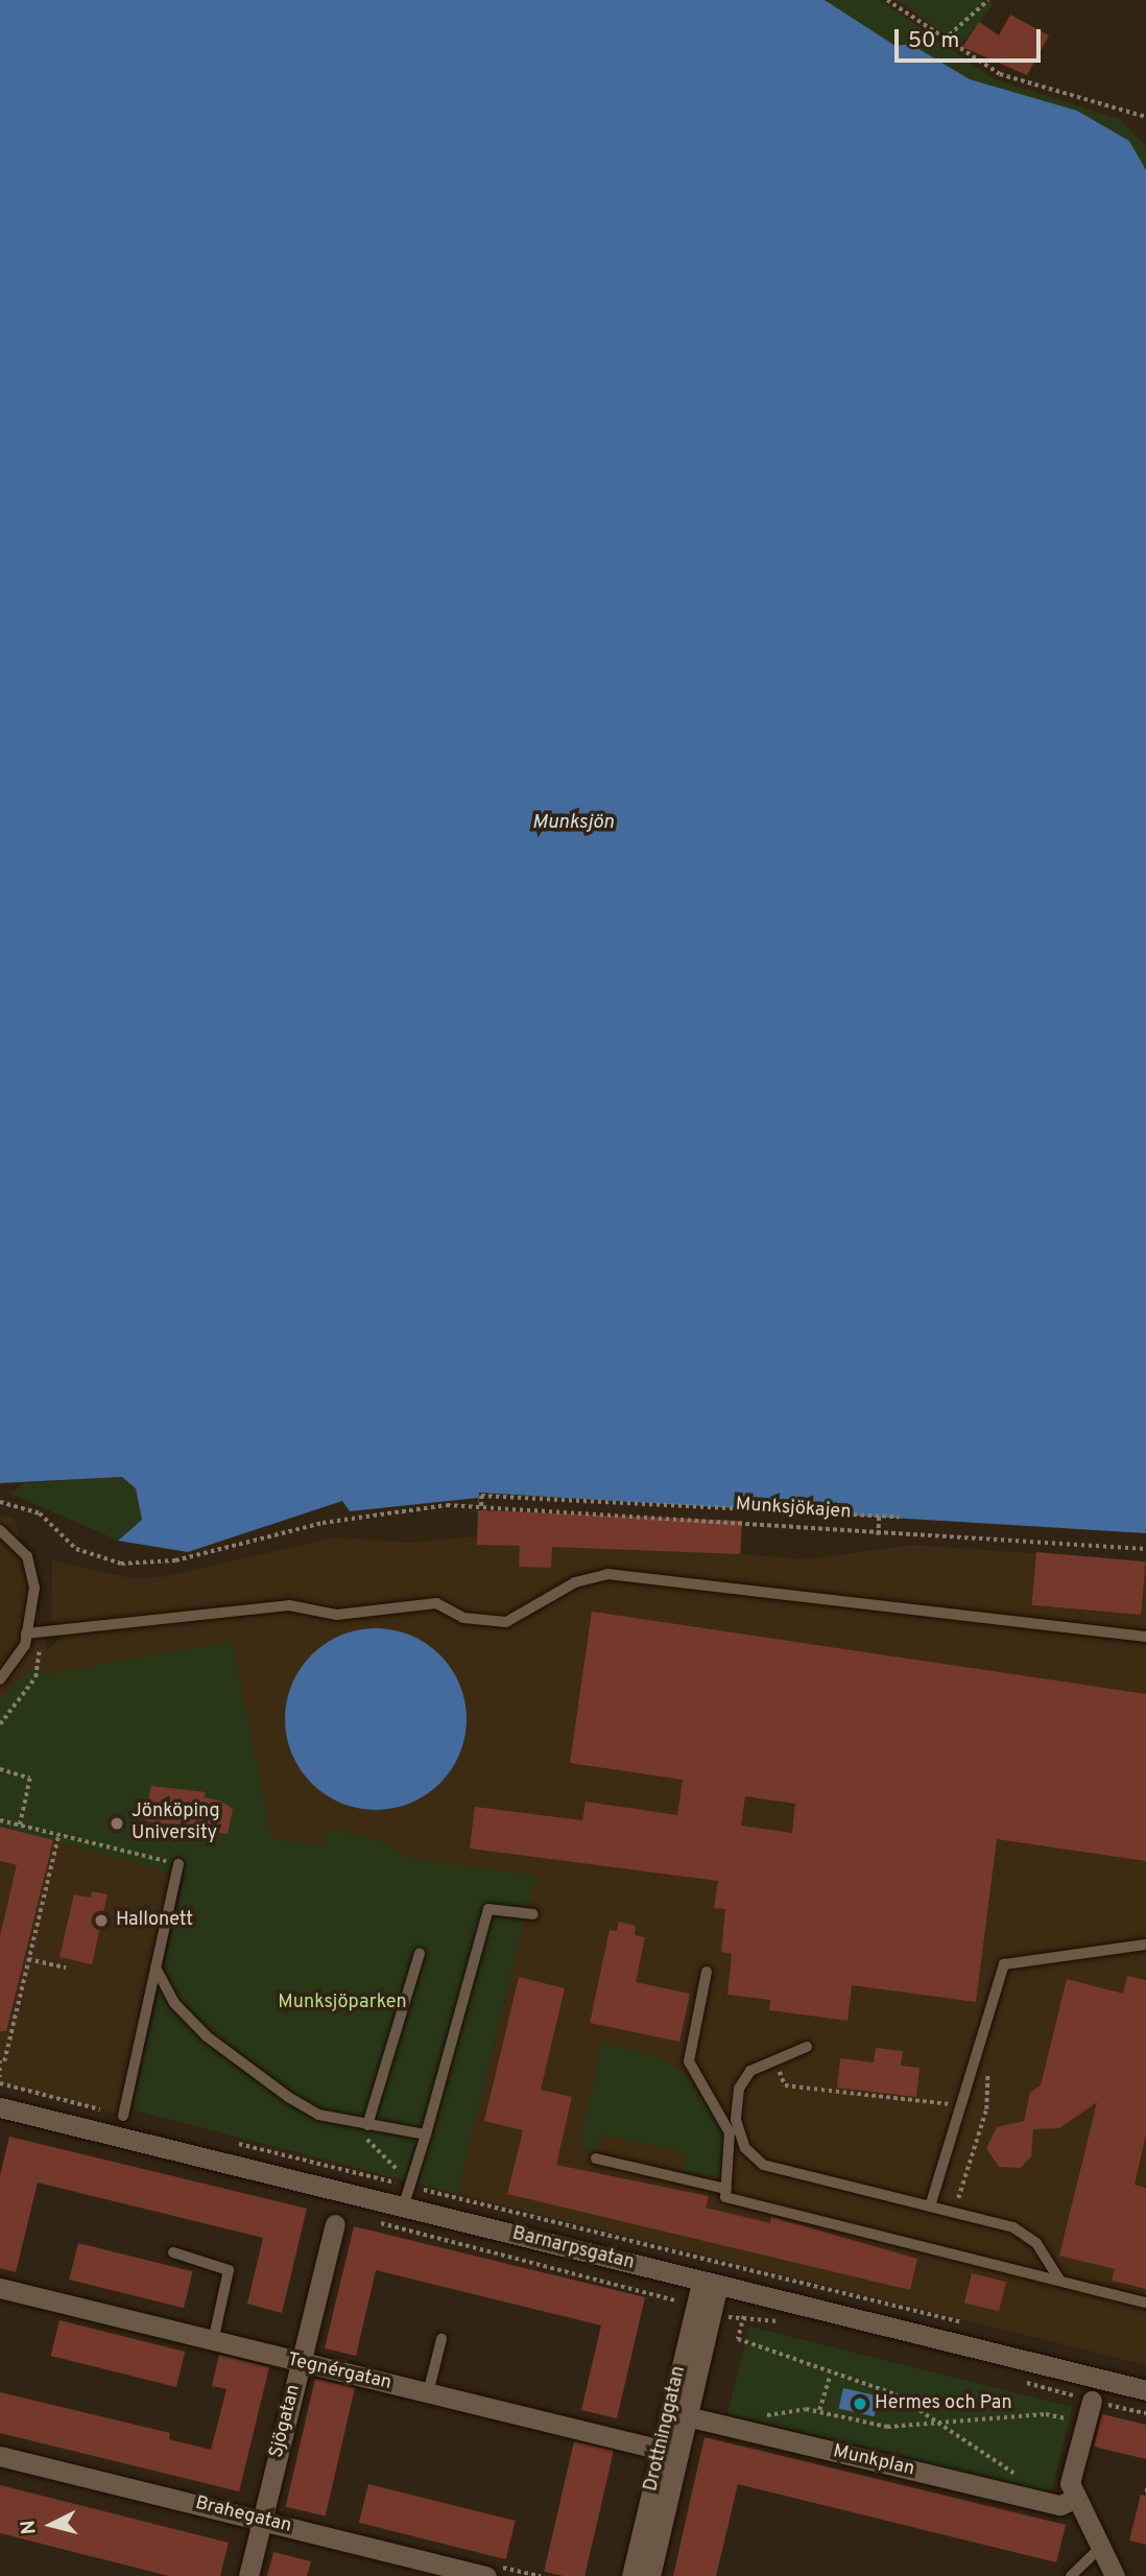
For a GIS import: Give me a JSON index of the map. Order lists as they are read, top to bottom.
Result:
{
  "streets": {
    "street": [
      "Barnarpsgatan",
      "Tegnérgatan",
      "Sjögatan",
      "Drottninggatan",
      "Munkplan",
      "Brahegatan"
    ],
    "path": ["Munksjökajen"]
  },
  "crossings": [
    ["Barnarpsgatan", "Drottninggatan"],
    ["Tegnérgatan", "Sjögatan"],
    ["Tegnérgatan", "Drottninggatan"],
    ["Sjögatan", "Brahegatan"],
    ["Drottninggatan", "Munkplan"]
  ],
  "water": ["Munksjön"],
  "parks": ["Munksjöparken"],
  "places": ["Jönköping University", "Hallonett", "Hermes och Pan"],
  "scale_bar": "50 m",
  "north": "left"
}
